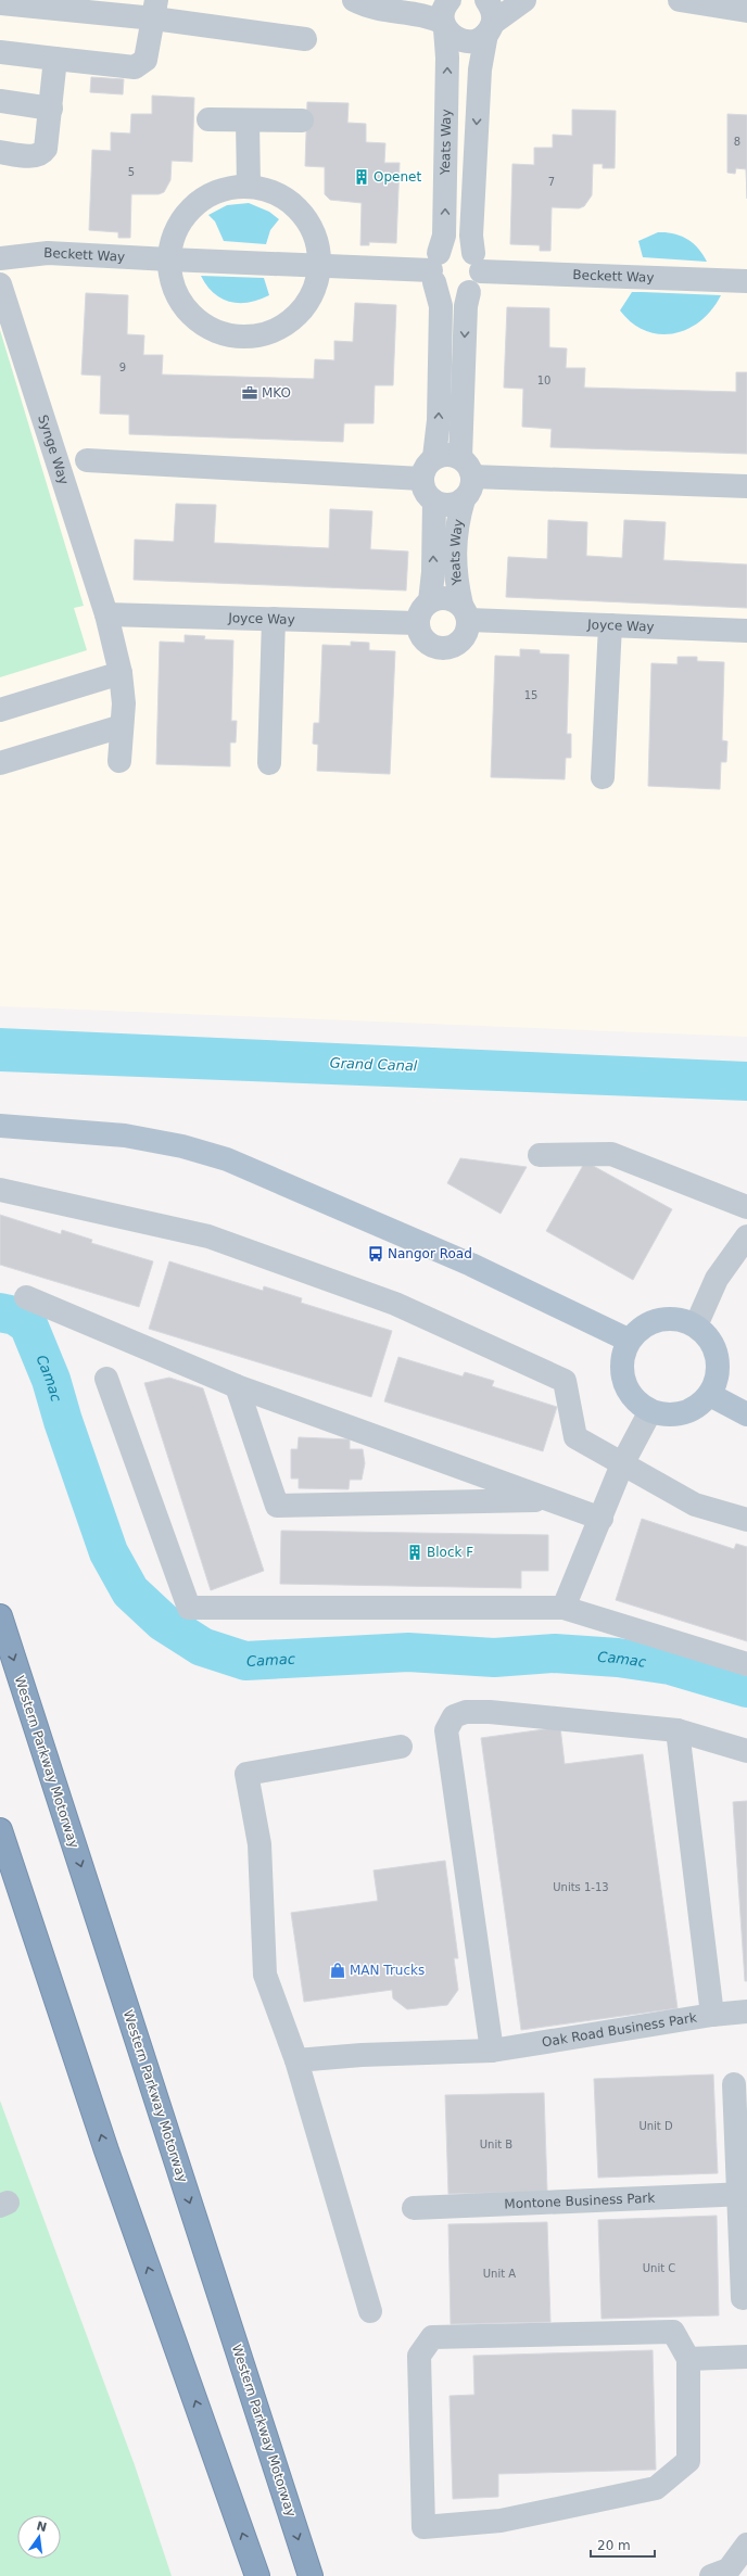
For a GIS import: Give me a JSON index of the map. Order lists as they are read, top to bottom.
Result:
{
  "streets": {
    "highway": ["Western Parkway Motorway"],
    "street": [
      "Yeats Way",
      "Beckett Way",
      "Synge Way",
      "Joyce Way",
      "Oak Road Business Park",
      "Montone Business Park"
    ]
  },
  "crossings": [
    ["Yeats Way", "Beckett Way"],
    ["Yeats Way", "Joyce Way"],
    ["Synge Way", "Joyce Way"]
  ],
  "water": ["Grand Canal", "Camac"],
  "places": {
    "building": ["Openet", "Block F"],
    "office": ["MKO"],
    "bus stop": ["Nangor Road"],
    "shop": ["MAN Trucks"]
  },
  "house_numbers": [
    "8",
    "5",
    "7",
    "9",
    "10",
    "15",
    "Units 1-13",
    "Unit D",
    "Unit B",
    "Unit C",
    "Unit A"
  ],
  "scale_bar": "20 m",
  "north": "top"
}
